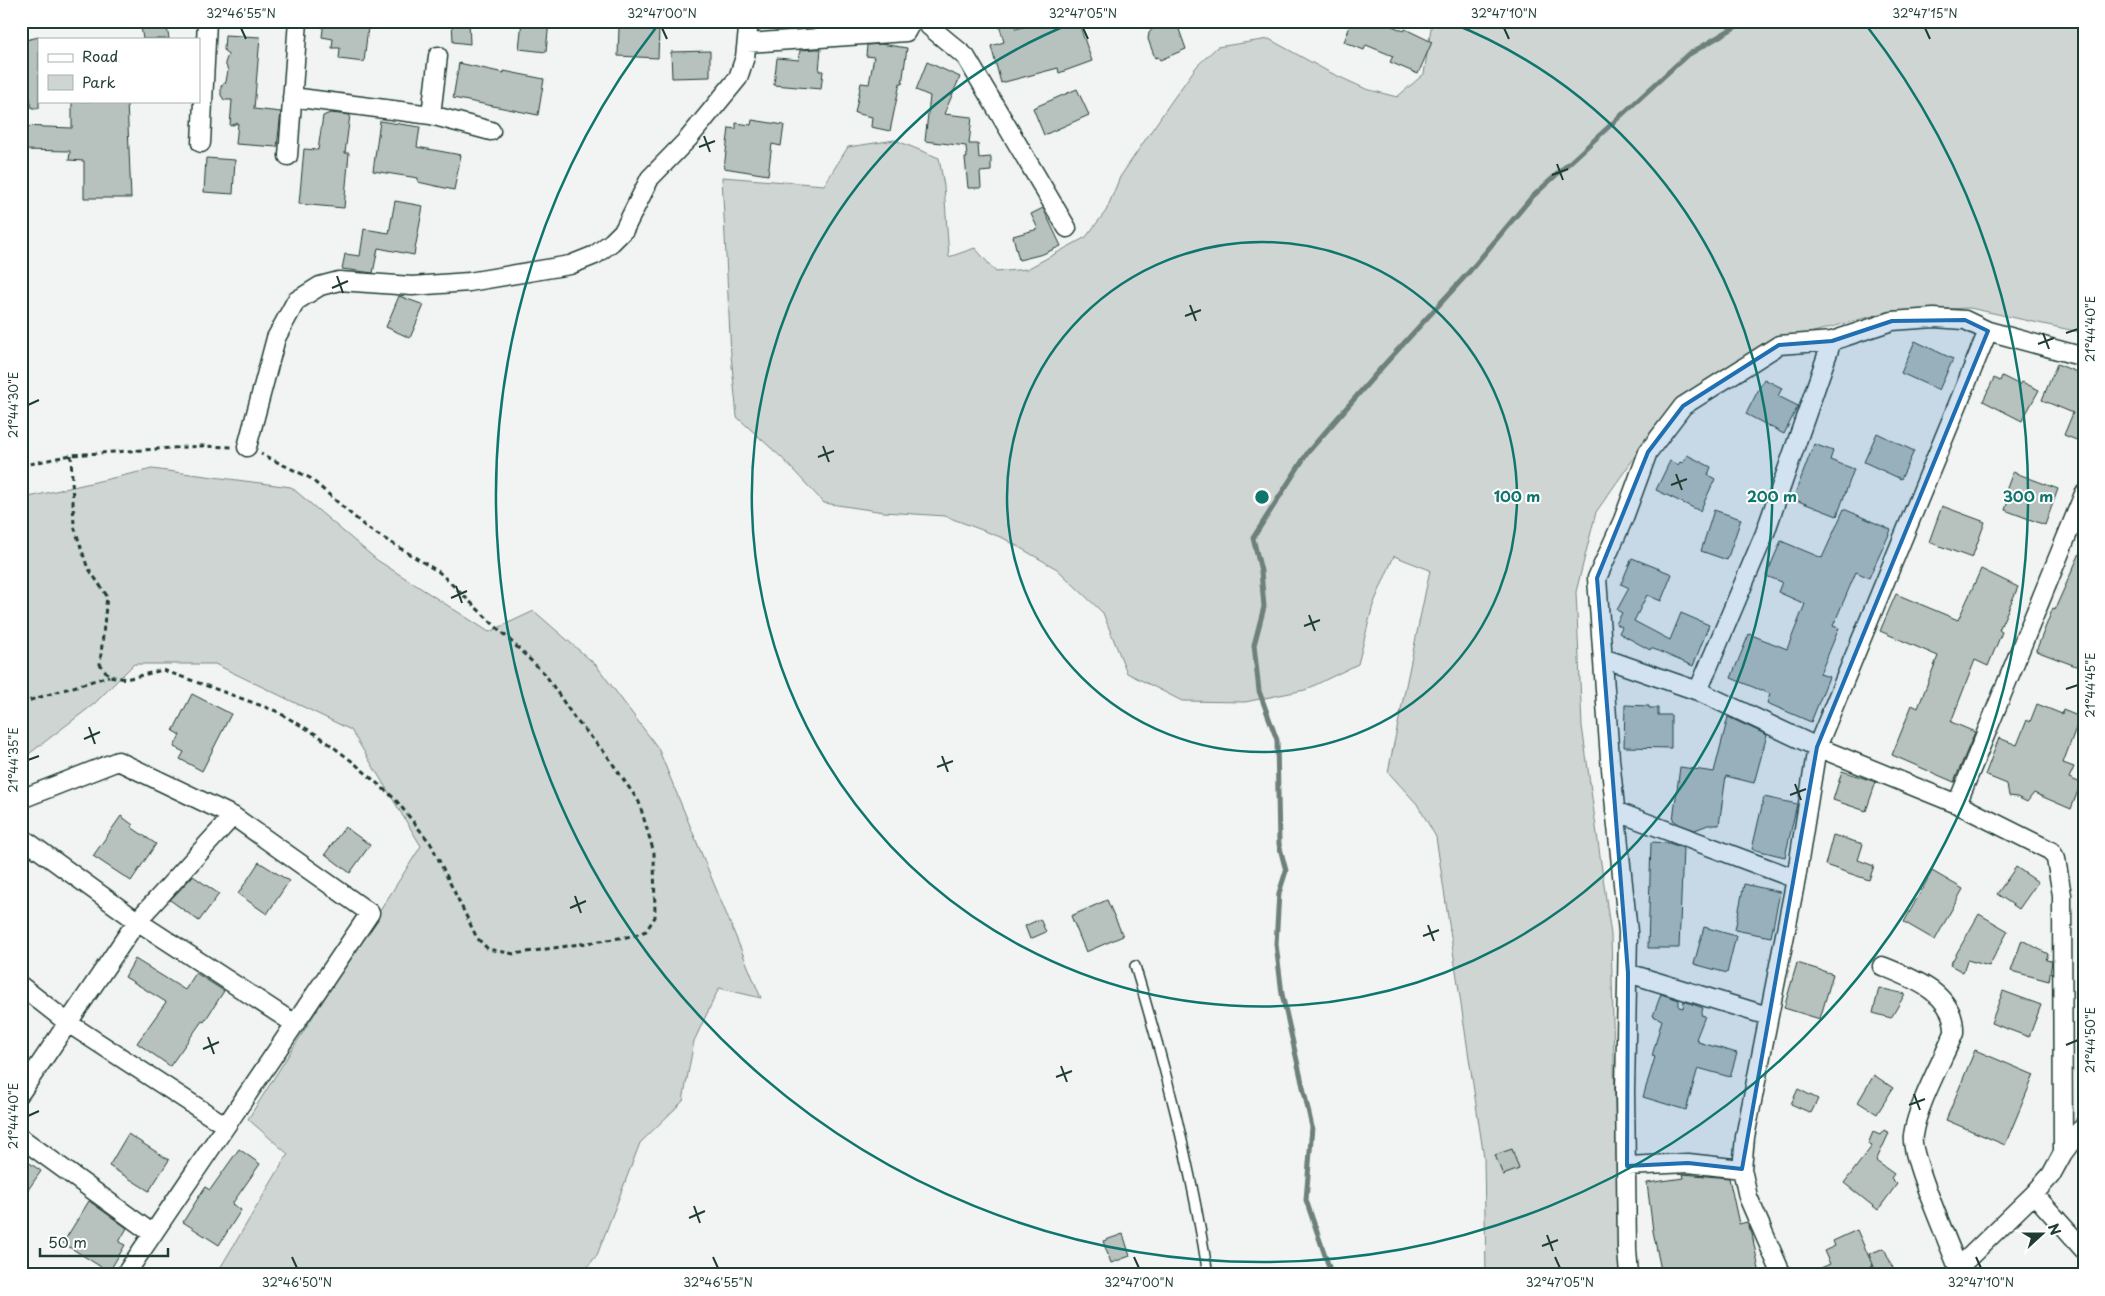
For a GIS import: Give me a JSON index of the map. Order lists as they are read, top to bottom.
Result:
{
  "legend": ["Road", "Park"],
  "scale_bar": "50 m",
  "north": "right",
  "coordinates": [
    "32°46'55\"N",
    "32°47'00\"N",
    "32°47'05\"N",
    "32°47'10\"N",
    "32°47'15\"N",
    "21°44'40\"E",
    "21°44'30\"E",
    "21°44'45\"E",
    "21°44'35\"E",
    "21°44'50\"E",
    "32°46'50\"N"
  ],
  "rings": ["100 m", "200 m", "300 m"]
}
